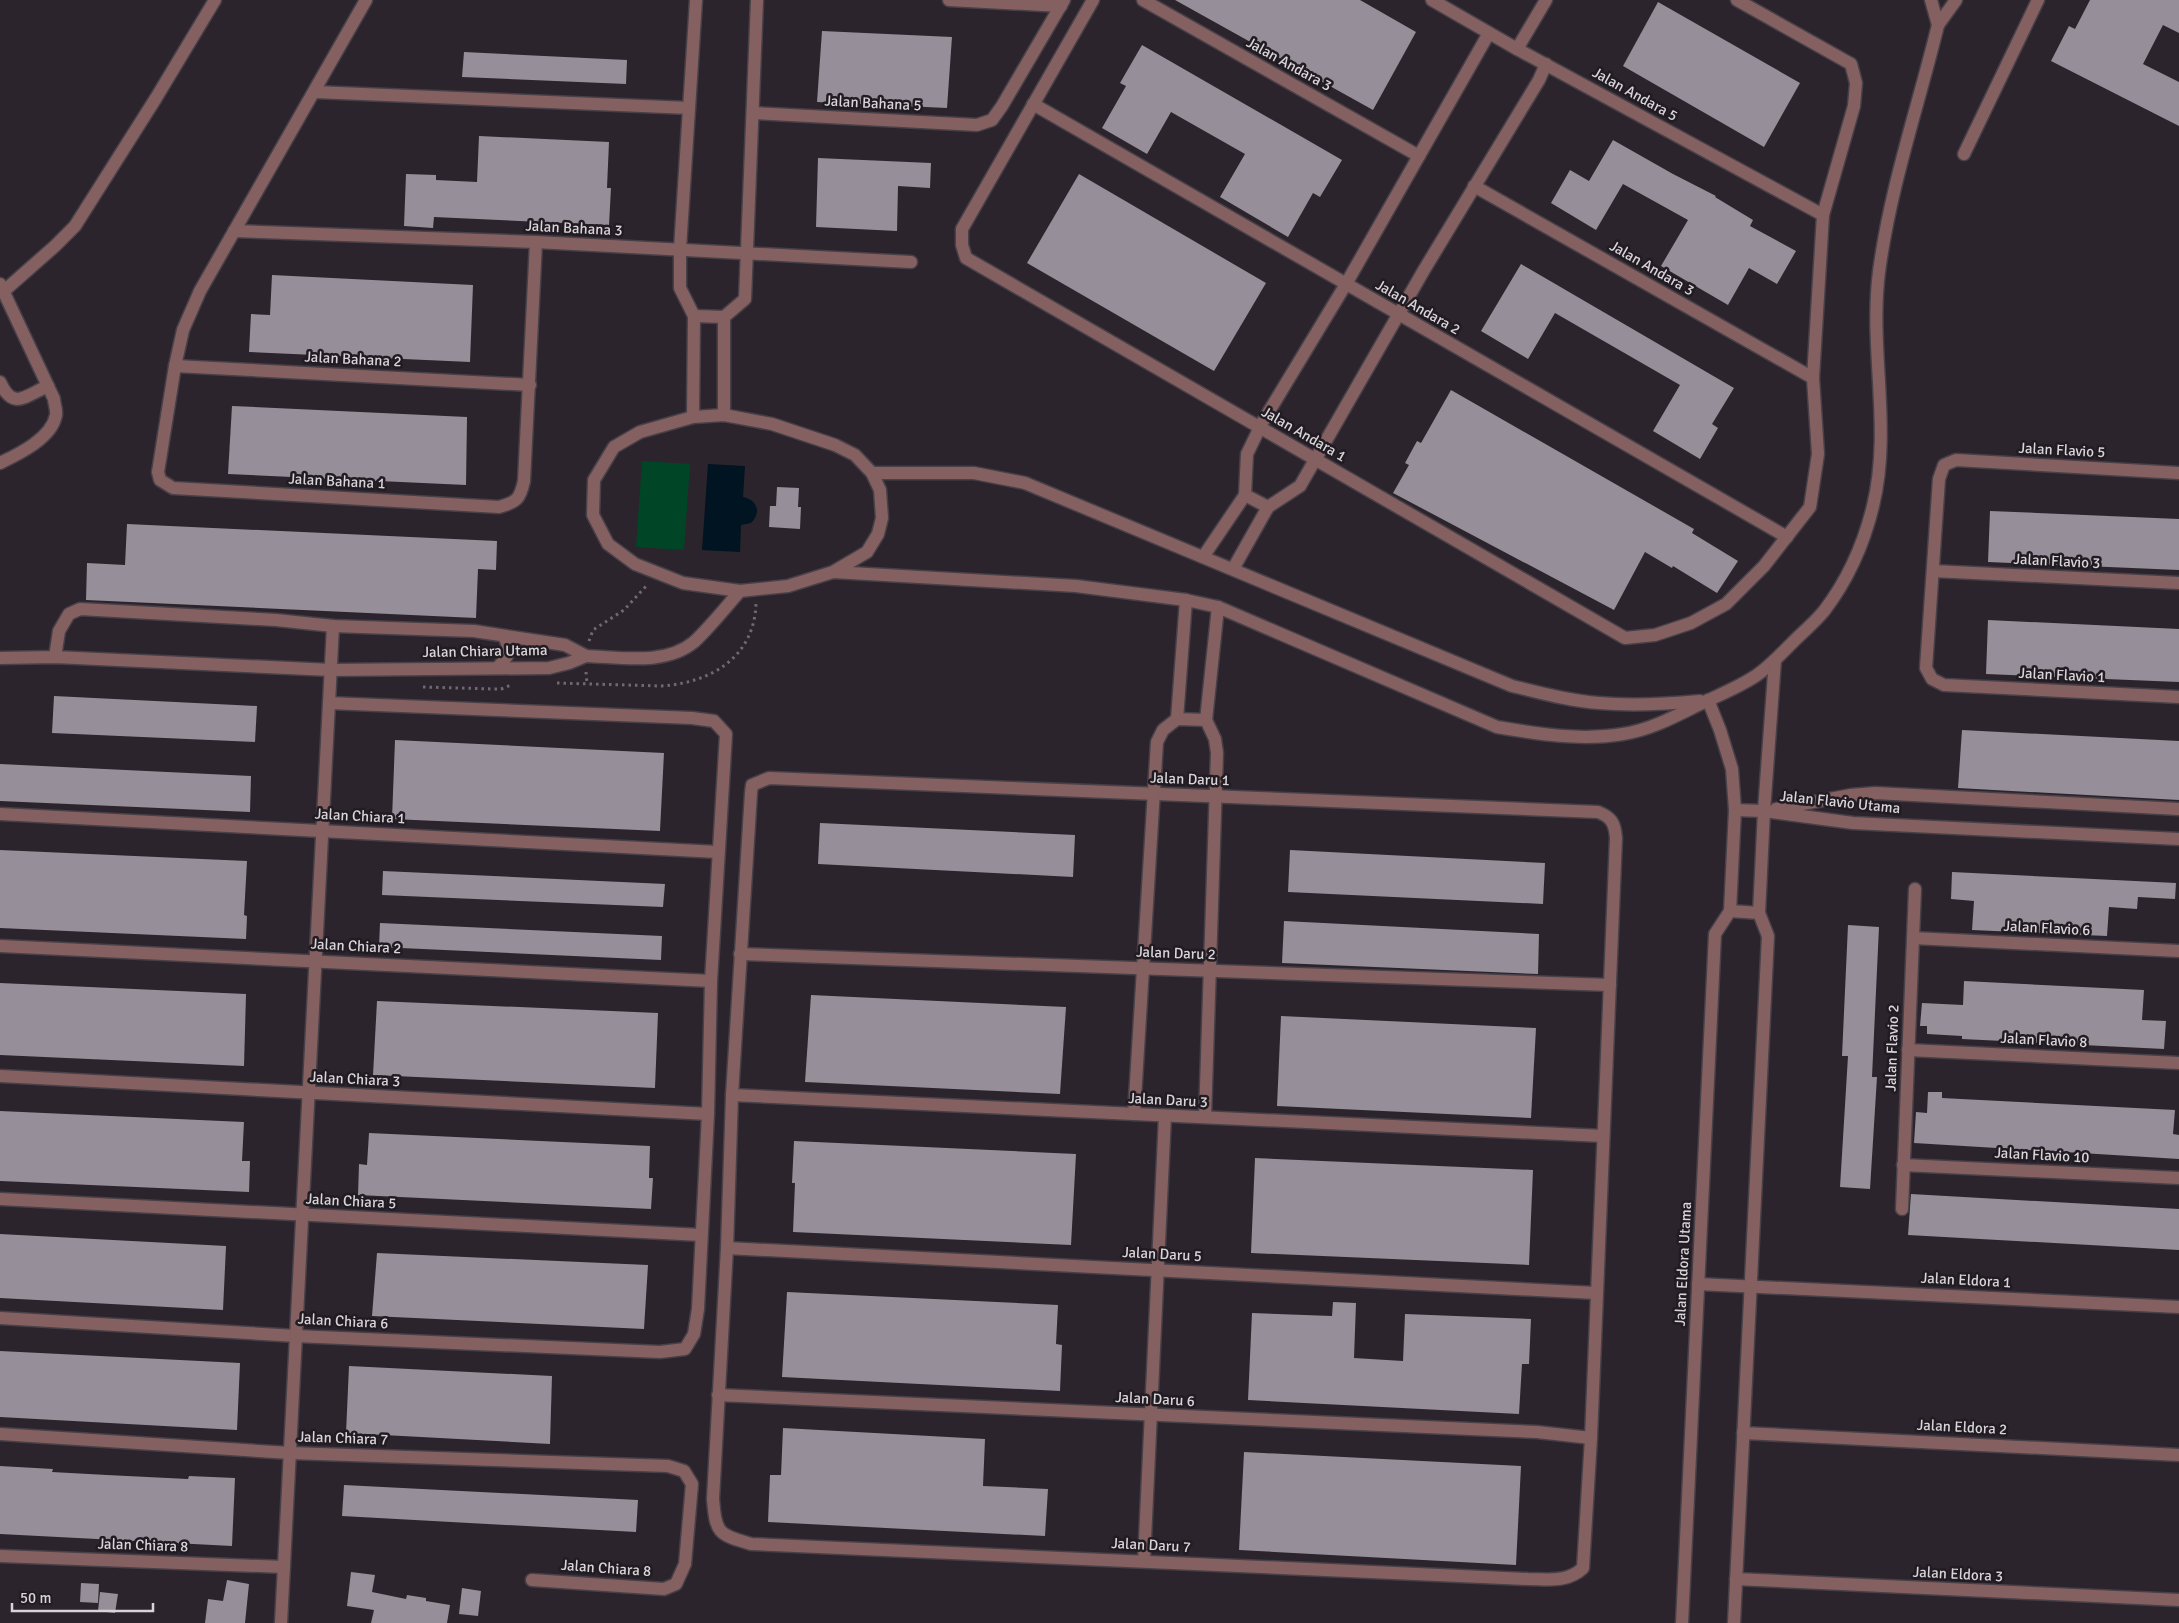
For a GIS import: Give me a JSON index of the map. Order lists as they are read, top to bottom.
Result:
{
  "streets": {
    "street": [
      "Jalan Andara 3",
      "Jalan Andara 5",
      "Jalan Bahana 5",
      "Jalan Bahana 3",
      "Jalan Andara 2",
      "Jalan Bahana 2",
      "Jalan Andara 1",
      "Jalan Flavio 5",
      "Jalan Bahana 1",
      "Jalan Flavio 3",
      "Jalan Chiara Utama",
      "Jalan Flavio 1",
      "Jalan Daru 1",
      "Jalan Flavio Utama",
      "Jalan Chiara 1",
      "Jalan Flavio 6",
      "Jalan Chiara 2",
      "Jalan Daru 2",
      "Jalan Flavio 8",
      "Jalan Flavio 2",
      "Jalan Chiara 3",
      "Jalan Daru 3",
      "Jalan Flavio 10",
      "Jalan Chiara 5",
      "Jalan Daru 5",
      "Jalan Eldora Utama",
      "Jalan Eldora 1",
      "Jalan Chiara 6",
      "Jalan Daru 6",
      "Jalan Eldora 2",
      "Jalan Chiara 7",
      "Jalan Chiara 8",
      "Jalan Daru 7",
      "Jalan Eldora 3"
    ]
  },
  "crossings": [
    ["Jalan Andara 2", "Jalan Andara 1"],
    ["Jalan Bahana 2", "Jalan Bahana 1"],
    ["Jalan Flavio 5", "Jalan Flavio 3"],
    ["Jalan Flavio 5", "Jalan Flavio 1"],
    ["Jalan Flavio 3", "Jalan Flavio 1"],
    ["Jalan Daru 1", "Jalan Daru 2"],
    ["Jalan Flavio 6", "Jalan Flavio 2"],
    ["Jalan Flavio 8", "Jalan Flavio 2"],
    ["Jalan Flavio 2", "Jalan Flavio 10"],
    ["Jalan Chiara 5", "Jalan Chiara 6"],
    ["Jalan Eldora Utama", "Jalan Eldora 1"],
    ["Jalan Daru 6", "Jalan Daru 7"],
    ["Jalan Chiara 7", "Jalan Chiara 8"]
  ],
  "scale_bar": "50 m"
}
